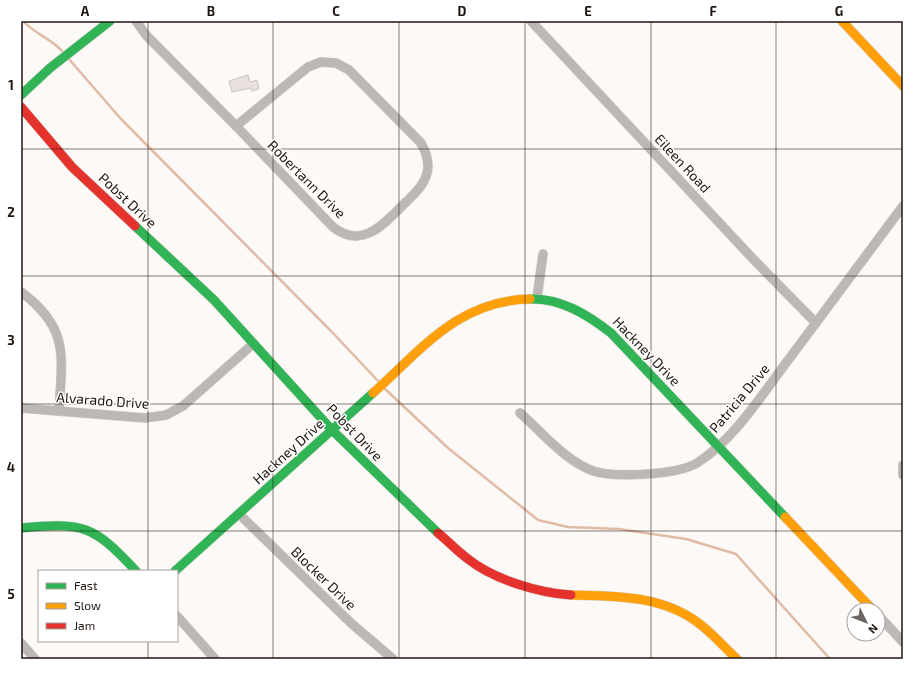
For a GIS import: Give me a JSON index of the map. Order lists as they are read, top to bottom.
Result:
{
  "streets": {
    "street": [
      "Eileen Road",
      "Robertann Drive",
      "Pobst Drive",
      "Hackney Drive",
      "Patricia Drive",
      "Alvarado Drive",
      "Blocker Drive"
    ]
  },
  "crossings": [
    ["Eileen Road", "Patricia Drive"],
    ["Pobst Drive", "Hackney Drive"],
    ["Pobst Drive", "Alvarado Drive"],
    ["Hackney Drive", "Patricia Drive"],
    ["Hackney Drive", "Blocker Drive"]
  ],
  "legend": ["Fast", "Slow", "Jam"],
  "north": "bottom right",
  "grid": {
    "columns": [
      "A",
      "B",
      "C",
      "D",
      "E",
      "F",
      "G"
    ],
    "rows": [
      "1",
      "2",
      "3",
      "4",
      "5"
    ]
  }
}
